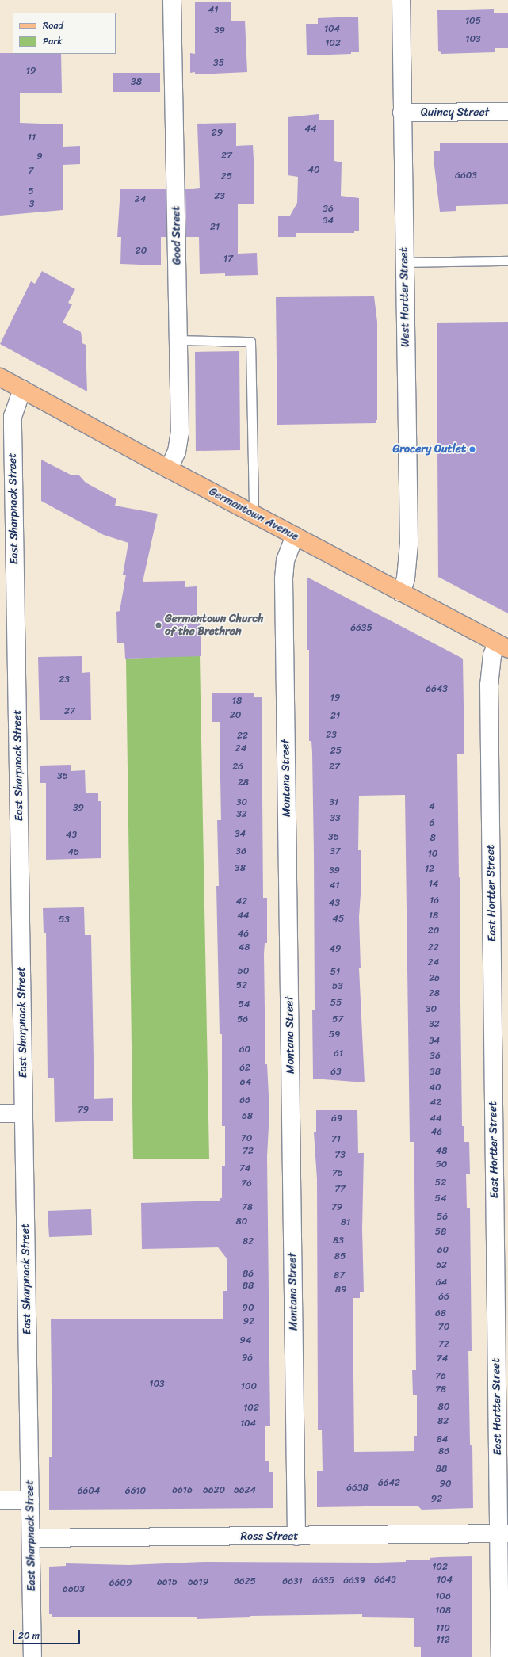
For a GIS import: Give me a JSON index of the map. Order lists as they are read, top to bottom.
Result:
{
  "streets": {
    "main road": ["Germantown Avenue"],
    "street": [
      "Quincy Street",
      "Good Street",
      "West Hortter Street",
      "East Sharpnack Street",
      "Montana Street",
      "East Hortter Street",
      "Ross Street"
    ]
  },
  "crossings": [
    ["Quincy Street", "West Hortter Street"],
    ["Good Street", "Germantown Avenue"],
    ["West Hortter Street", "Germantown Avenue"],
    ["East Sharpnack Street", "Germantown Avenue"],
    ["East Sharpnack Street", "Ross Street"],
    ["Germantown Avenue", "Montana Street"],
    ["Germantown Avenue", "East Hortter Street"],
    ["Montana Street", "Ross Street"],
    ["East Hortter Street", "Ross Street"]
  ],
  "places": ["Grocery Outlet", "Germantown Church of the Brethren"],
  "house_numbers": [
    "41",
    "105",
    "104",
    "39",
    "103",
    "102",
    "35",
    "19",
    "38",
    "44",
    "29",
    "11",
    "27",
    "9",
    "40",
    "7",
    "6603",
    "25",
    "5",
    "23",
    "24",
    "3",
    "36",
    "34",
    "21",
    "20",
    "17",
    "6635",
    "23",
    "6643",
    "19",
    "18",
    "27",
    "20",
    "21",
    "23",
    "22",
    "24",
    "25",
    "26",
    "27",
    "35",
    "28",
    "30",
    "31",
    "4",
    "39",
    "32",
    "33",
    "6",
    "34",
    "43",
    "35",
    "8",
    "36",
    "37",
    "45",
    "10",
    "38",
    "12",
    "39",
    "14",
    "41",
    "16",
    "42",
    "43",
    "44",
    "18",
    "45",
    "53",
    "20",
    "46",
    "48",
    "22",
    "49",
    "24",
    "50",
    "51",
    "26",
    "52",
    "53",
    "28",
    "55",
    "54",
    "30",
    "56",
    "57",
    "32",
    "59",
    "34",
    "60",
    "61",
    "36",
    "62",
    "63",
    "38",
    "64",
    "40",
    "66",
    "42",
    "79",
    "68",
    "69",
    "44",
    "46",
    "70",
    "71",
    "72",
    "48",
    "73",
    "50",
    "74",
    "75",
    "52",
    "76",
    "77",
    "54",
    "78",
    "79",
    "56",
    "80",
    "81",
    "58",
    "83",
    "82",
    "60",
    "85",
    "62",
    "86",
    "87",
    "64",
    "88",
    "89",
    "66",
    "90",
    "68",
    "92",
    "70",
    "94",
    "72",
    "96",
    "74",
    "76",
    "103",
    "100",
    "78",
    "80",
    "102",
    "82",
    "104",
    "84",
    "86",
    "88",
    "6642",
    "90",
    "6638",
    "6616",
    "6620",
    "6624",
    "6604",
    "6610",
    "92",
    "102",
    "6643",
    "104",
    "6635",
    "6639",
    "6625",
    "6631",
    "6615",
    "6619",
    "6609",
    "6603",
    "106",
    "108",
    "110",
    "112"
  ],
  "legend": ["Road", "Park"],
  "scale_bar": "20 m"
}
